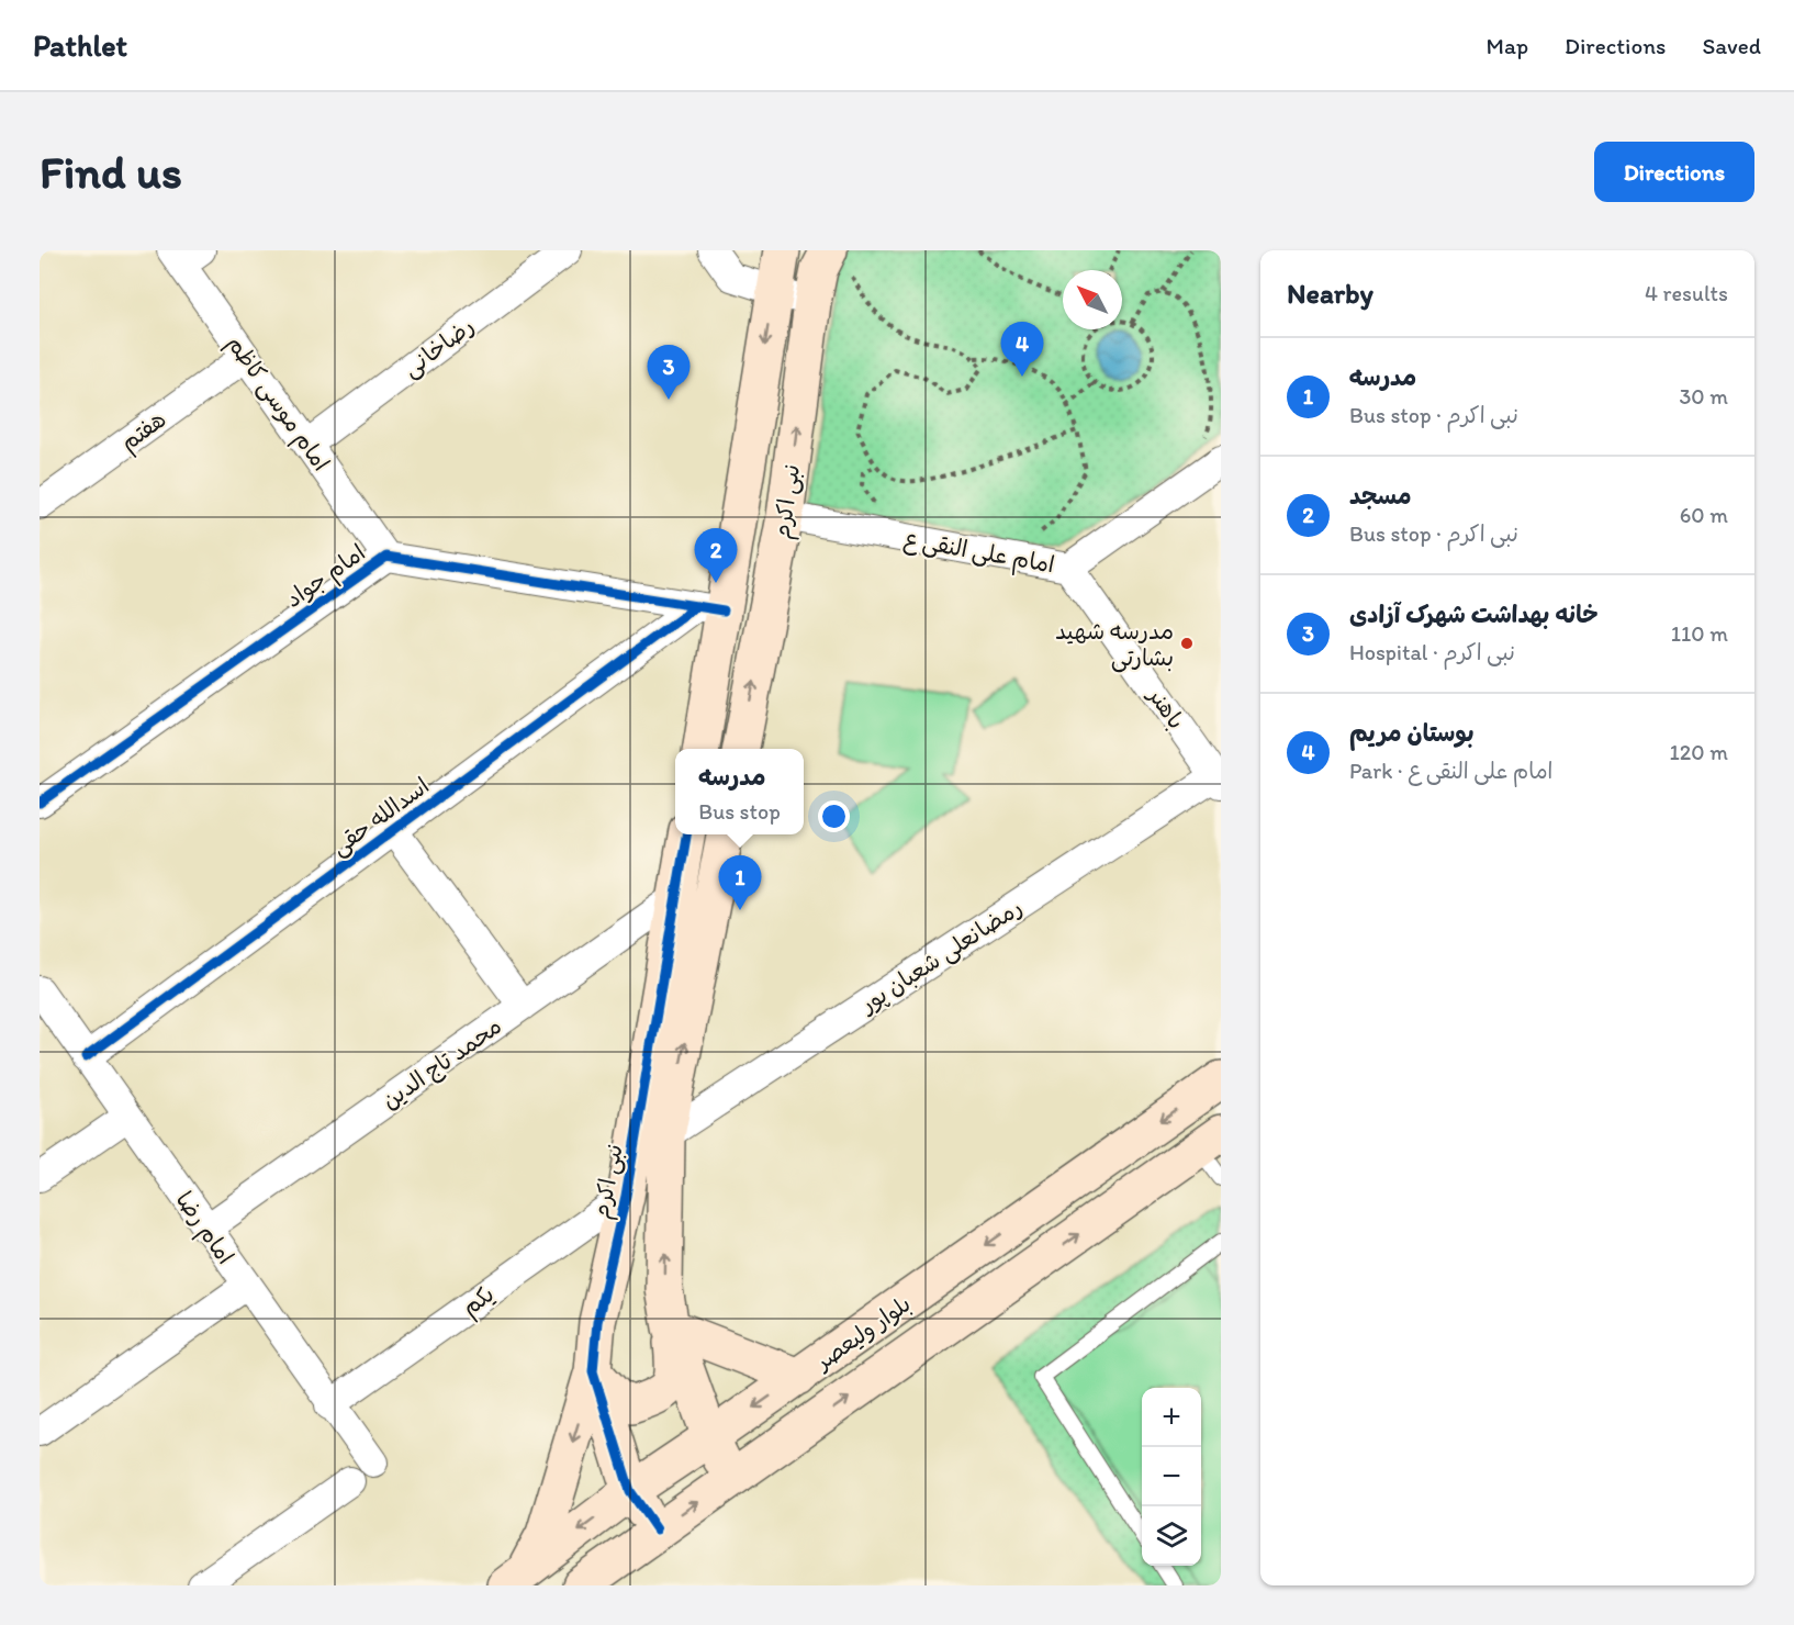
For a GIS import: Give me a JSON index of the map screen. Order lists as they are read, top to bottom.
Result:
{
  "streets": {
    "street": [
      "رضاخانی",
      "امام موسی کاظم",
      "هفتم",
      "نبی اکرم",
      "امام علی النقی ع",
      "امام جواد",
      "باهنر",
      "اسدالله حقی",
      "رمضانعلی شعبان پور",
      "محمد تاج الدین",
      "امام رضا",
      "یکم",
      "بلوار ولیعصر"
    ]
  },
  "crossings": [
    ["رضاخانی", "امام موسی کاظم"],
    ["امام موسی کاظم", "هفتم"],
    ["امام موسی کاظم", "امام جواد"],
    ["نبی اکرم", "امام علی النقی ع"],
    ["نبی اکرم", "امام جواد"],
    ["نبی اکرم", "اسدالله حقی"],
    ["نبی اکرم", "محمد تاج الدین"],
    ["نبی اکرم", "یکم"],
    ["نبی اکرم", "بلوار ولیعصر"],
    ["امام علی النقی ع", "باهنر"],
    ["امام جواد", "اسدالله حقی"],
    ["باهنر", "رمضانعلی شعبان پور"],
    ["اسدالله حقی", "امام رضا"],
    ["محمد تاج الدین", "امام رضا"],
    ["امام رضا", "یکم"]
  ],
  "places": ["مدرسه شهید بشارتی"],
  "north": "top left",
  "page": {
    "header": "Pathlet",
    "nav": ["Map", "Directions", "Saved"],
    "buttons": "Directions",
    "title": "Find us",
    "heading": ["Nearby", "4 results"],
    "pins": [
      "4",
      "3",
      "2",
      "1"
    ],
    "list": [
      {
        "mark": "1",
        "name": "مدرسه",
        "note": "Bus stop · نبی اکرم",
        "value": "30 m"
      },
      {
        "mark": "2",
        "name": "مسجد",
        "note": "Bus stop · نبی اکرم",
        "value": "60 m"
      },
      {
        "mark": "3",
        "name": "خانه بهداشت شهرک آزادی",
        "note": "Hospital · نبی اکرم",
        "value": "110 m"
      },
      {
        "mark": "4",
        "name": "بوستان مریم",
        "note": "Park · امام علی النقی ع",
        "value": "120 m"
      }
    ],
    "popup": ["مدرسه", "Bus stop"],
    "map_buttons": ["+", "−"]
  }
}
